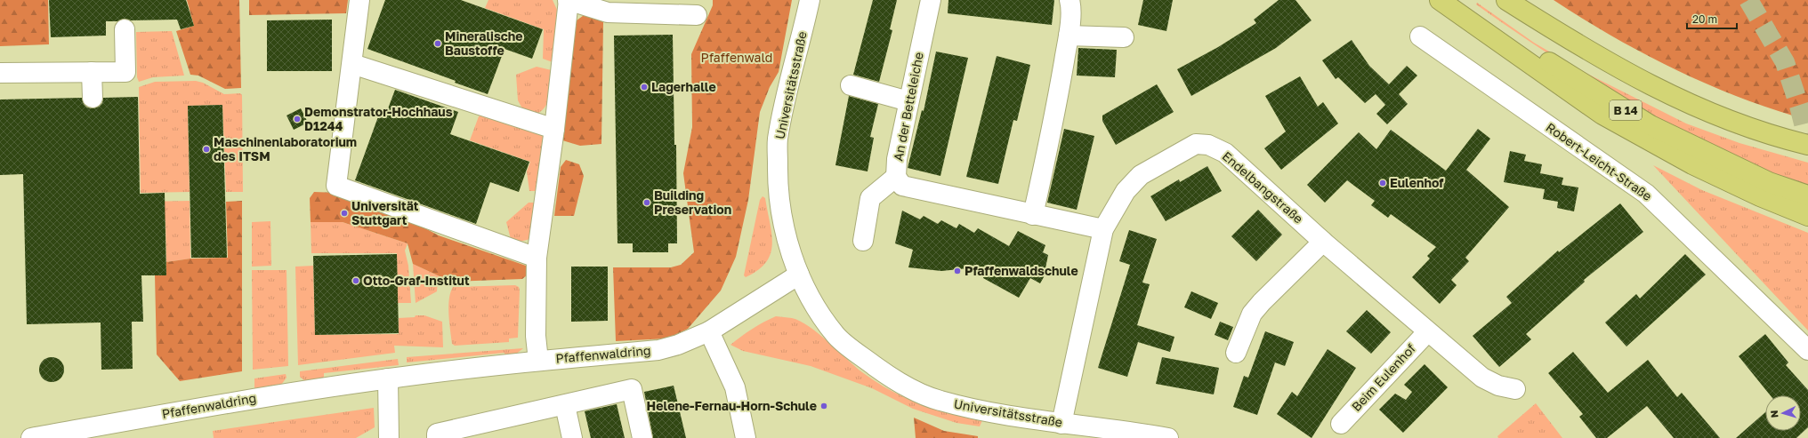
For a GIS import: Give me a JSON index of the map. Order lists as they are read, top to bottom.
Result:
{
  "streets": {
    "highway": ["B 14"],
    "street": [
      "Universitätsstraße",
      "An der Betteleiche",
      "Robert-Leicht-Straße",
      "Endelbangstraße",
      "Pfaffenwaldring",
      "Beim Eulenhof"
    ]
  },
  "crossings": [
    ["Universitätsstraße", "Endelbangstraße"],
    ["Universitätsstraße", "Pfaffenwaldring"],
    ["An der Betteleiche", "Endelbangstraße"],
    ["Endelbangstraße", "Beim Eulenhof"]
  ],
  "parks": ["Pfaffenwald"],
  "places": [
    "Mineralische Baustoffe",
    "Lagerhalle",
    "Demonstrator-Hochhaus D1244",
    "Maschinenlaboratorium des ITSM",
    "Eulenhof",
    "Building Preservation",
    "Universität Stuttgart",
    "Pfaffenwaldschule",
    "Otto-Graf-Institut",
    "Helene-Fernau-Horn-Schule"
  ],
  "scale_bar": "20 m",
  "north": "left"
}
